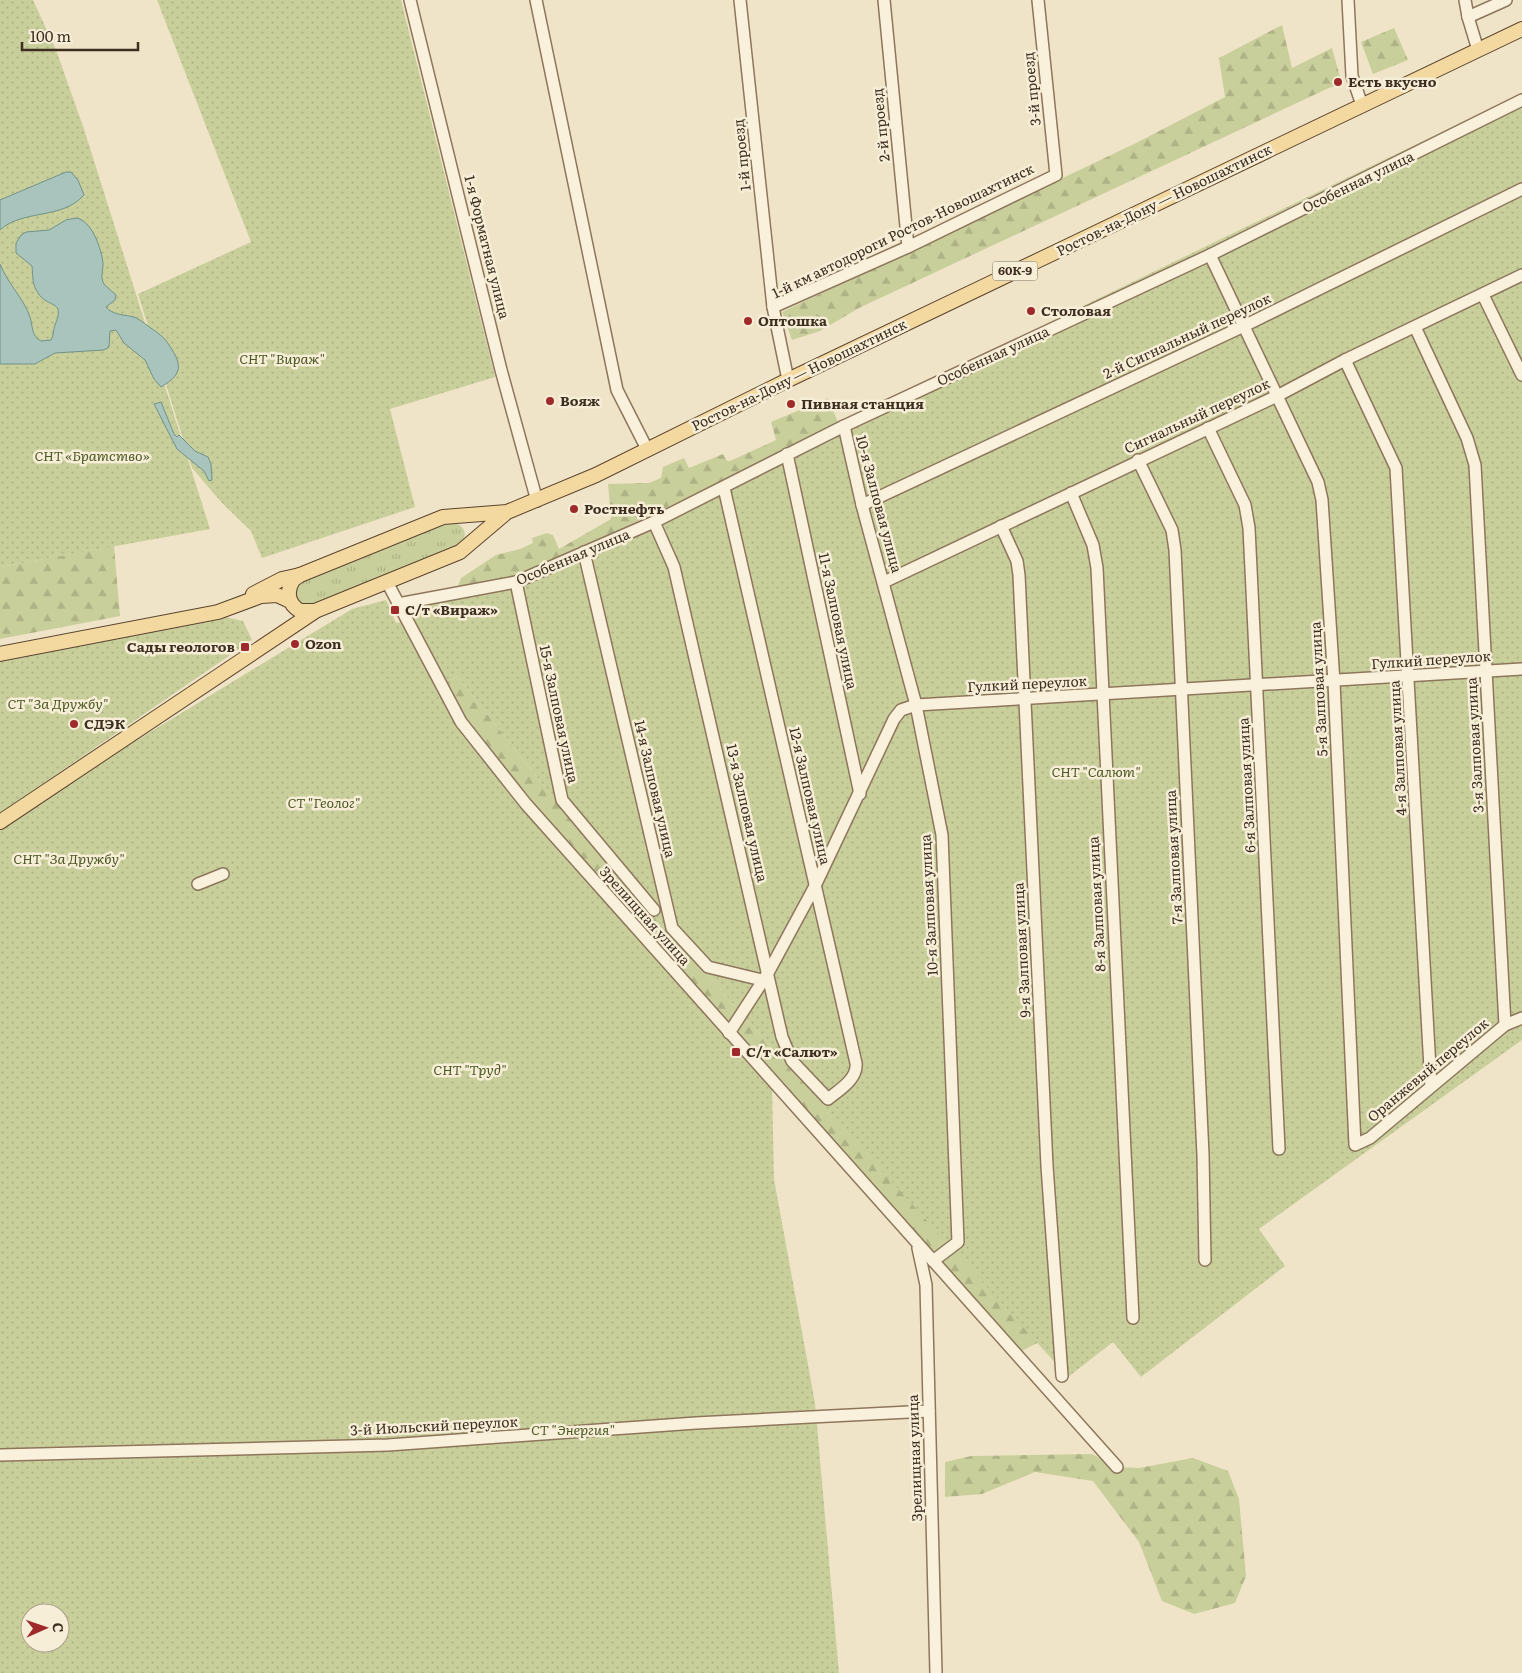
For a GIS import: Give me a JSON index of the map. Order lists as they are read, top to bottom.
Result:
{
  "streets": {
    "main road": ["Ростов-на-Дону — Новошахтинск", "60К-9"],
    "street": [
      "3-й проезд",
      "2-й проезд",
      "1-й проезд",
      "Особенная улица",
      "1-й км автодороги Ростов-Новошахтинск",
      "1-я Форматная улица",
      "2-й Сигнальный переулок",
      "Сигнальный переулок",
      "10-я Залповая улица",
      "11-я Залповая улица",
      "Гулкий переулок",
      "5-я Залповая улица",
      "15-я Залповая улица",
      "3-я Залповая улица",
      "4-я Залповая улица",
      "6-я Залповая улица",
      "14-я Залповая улица",
      "12-я Залповая улица",
      "13-я Залповая улица",
      "7-я Залповая улица",
      "8-я Залповая улица",
      "Зрелищная улица",
      "9-я Залповая улица",
      "Оранжевый переулок",
      "3-й Июльский переулок"
    ]
  },
  "crossings": [
    ["3-й проезд", "1-й км автодороги Ростов-Новошахтинск"],
    ["2-й проезд", "1-й км автодороги Ростов-Новошахтинск"],
    ["1-й проезд", "1-й км автодороги Ростов-Новошахтинск"],
    ["Особенная улица", "10-я Залповая улица"],
    ["Особенная улица", "11-я Залповая улица"],
    ["Особенная улица", "5-я Залповая улица"],
    ["Особенная улица", "15-я Залповая улица"],
    ["Особенная улица", "14-я Залповая улица"],
    ["Особенная улица", "12-я Залповая улица"],
    ["Особенная улица", "13-я Залповая улица"],
    ["Особенная улица", "Зрелищная улица"],
    ["Ростов-на-Дону — Новошахтинск", "1-й км автодороги Ростов-Новошахтинск"],
    ["Ростов-на-Дону — Новошахтинск", "1-я Форматная улица"],
    ["2-й Сигнальный переулок", "10-я Залповая улица"],
    ["2-й Сигнальный переулок", "5-я Залповая улица"],
    ["Сигнальный переулок", "10-я Залповая улица"],
    ["Сигнальный переулок", "5-я Залповая улица"],
    ["Сигнальный переулок", "3-я Залповая улица"],
    ["Сигнальный переулок", "4-я Залповая улица"],
    ["Сигнальный переулок", "6-я Залповая улица"],
    ["Сигнальный переулок", "7-я Залповая улица"],
    ["Сигнальный переулок", "8-я Залповая улица"],
    ["Сигнальный переулок", "9-я Залповая улица"],
    ["10-я Залповая улица", "Гулкий переулок"],
    ["10-я Залповая улица", "Зрелищная улица"],
    ["11-я Залповая улица", "Гулкий переулок"],
    ["Гулкий переулок", "5-я Залповая улица"],
    ["Гулкий переулок", "3-я Залповая улица"],
    ["Гулкий переулок", "4-я Залповая улица"],
    ["Гулкий переулок", "6-я Залповая улица"],
    ["Гулкий переулок", "14-я Залповая улица"],
    ["Гулкий переулок", "12-я Залповая улица"],
    ["Гулкий переулок", "13-я Залповая улица"],
    ["Гулкий переулок", "7-я Залповая улица"],
    ["Гулкий переулок", "8-я Залповая улица"],
    ["Гулкий переулок", "Зрелищная улица"],
    ["Гулкий переулок", "9-я Залповая улица"],
    ["5-я Залповая улица", "Оранжевый переулок"],
    ["3-я Залповая улица", "Оранжевый переулок"],
    ["4-я Залповая улица", "Оранжевый переулок"],
    ["14-я Залповая улица", "13-я Залповая улица"],
    ["12-я Залповая улица", "13-я Залповая улица"],
    ["Зрелищная улица", "3-й Июльский переулок"]
  ],
  "parks": [
    "СНТ \"Вираж\"",
    "СНТ «Братство»",
    "СТ \"За Дружбу\"",
    "СНТ \"Салют\"",
    "СТ \"Геолог\"",
    "СНТ \"За Дружбу\"",
    "СНТ \"Труд\"",
    "СТ \"Энергия\""
  ],
  "places": {
    "other": [
      "Есть вкусно",
      "Столовая",
      "Оптошка",
      "Вояж",
      "Пивная станция",
      "Ростнефть",
      "Ozon",
      "СДЭК"
    ],
    "transit": ["С/т «Вираж»", "Сады геологов", "С/т «Салют»"]
  },
  "scale_bar": "100 m",
  "north": "right"
}
